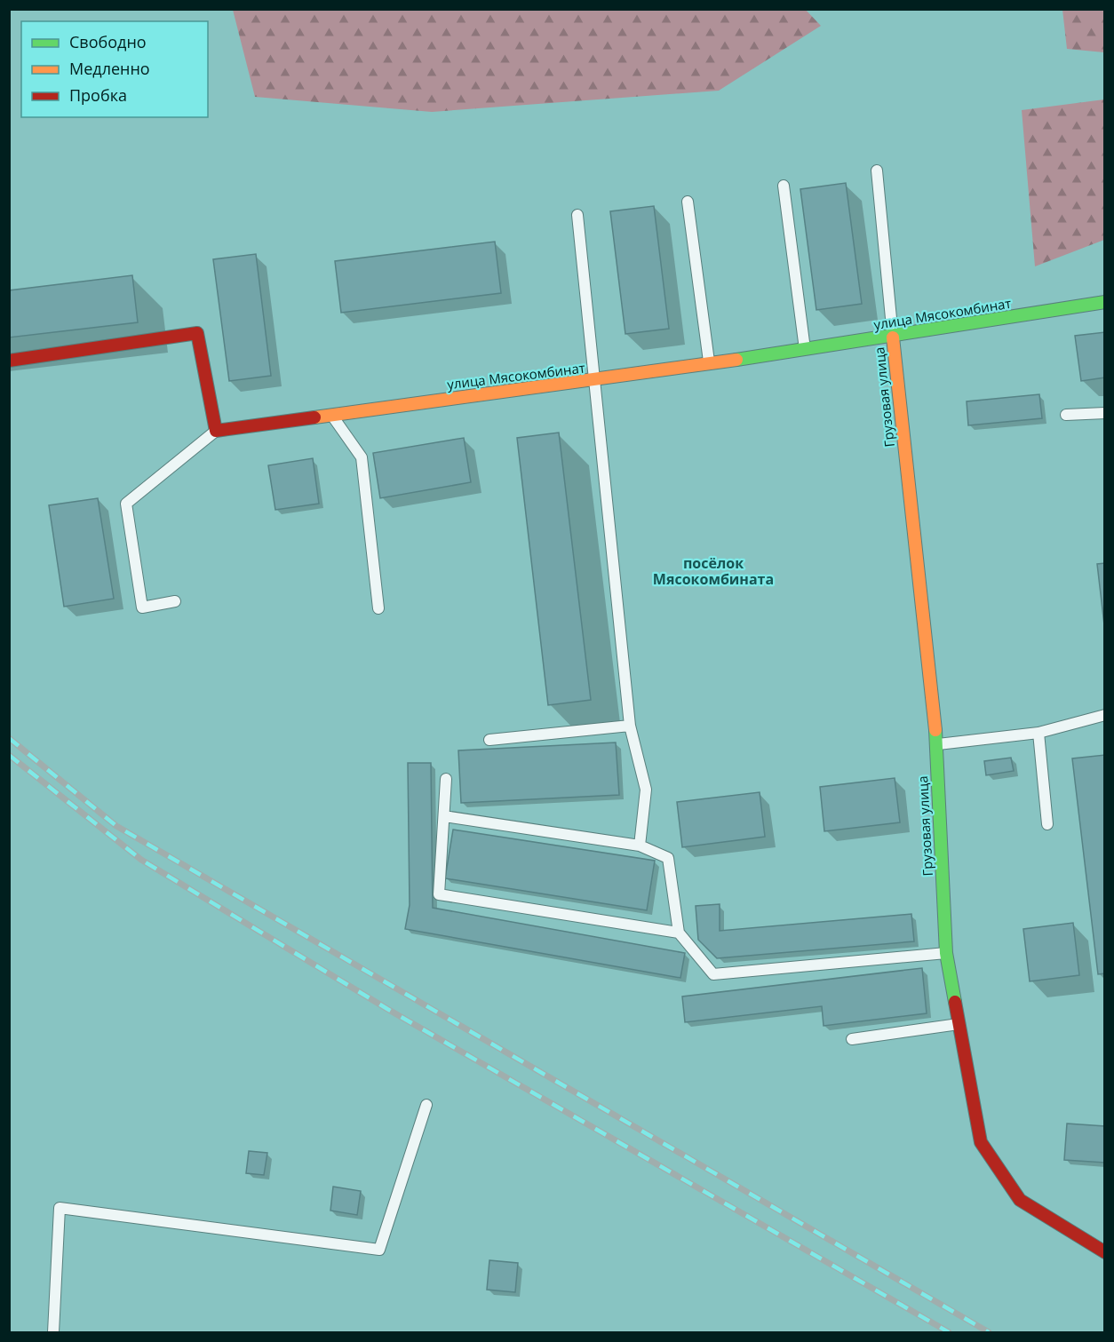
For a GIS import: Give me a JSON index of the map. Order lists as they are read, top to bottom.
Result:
{
  "streets": {
    "street": ["улица Мясокомбинат", "Грузовая улица"]
  },
  "crossings": [
    ["улица Мясокомбинат", "Грузовая улица"]
  ],
  "districts": ["посёлок Мясокомбината"],
  "legend": ["Свободно", "Медленно", "Пробка"]
}
